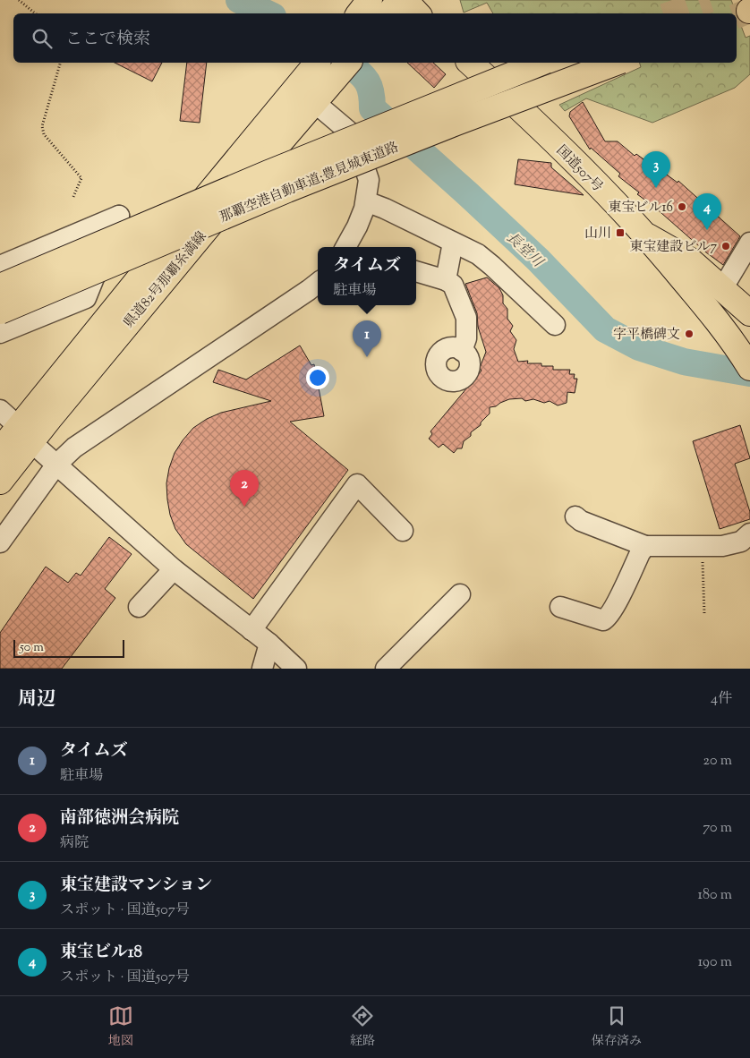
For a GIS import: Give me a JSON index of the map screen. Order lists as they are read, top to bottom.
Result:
{
  "streets": {
    "main road": ["国道507号", "那覇空港自動車道;豊見城東道路", "県道82号那覇糸満線"]
  },
  "water": ["長堂川"],
  "places": {
    "other": ["東宝ビル16", "東宝建設ビル7", "字平橋碑文"],
    "transit": ["山川"]
  },
  "scale_bar": "50 m",
  "page": {
    "search": "ここで検索",
    "pins": [
      "3",
      "4",
      "1",
      "2"
    ],
    "popup": ["タイムズ", "駐車場"],
    "scale": "50 m",
    "heading": ["周辺", "4件"],
    "list": [
      {
        "mark": "1",
        "name": "タイムズ",
        "note": "駐車場",
        "value": "20 m"
      },
      {
        "mark": "2",
        "name": "南部徳洲会病院",
        "note": "病院",
        "value": "70 m"
      },
      {
        "mark": "3",
        "name": "東宝建設マンション",
        "note": "スポット · 国道507号",
        "value": "180 m"
      },
      {
        "mark": "4",
        "name": "東宝ビル18",
        "note": "スポット · 国道507号",
        "value": "190 m"
      }
    ],
    "nav": ["地図", "経路", "保存済み"]
  }
}
